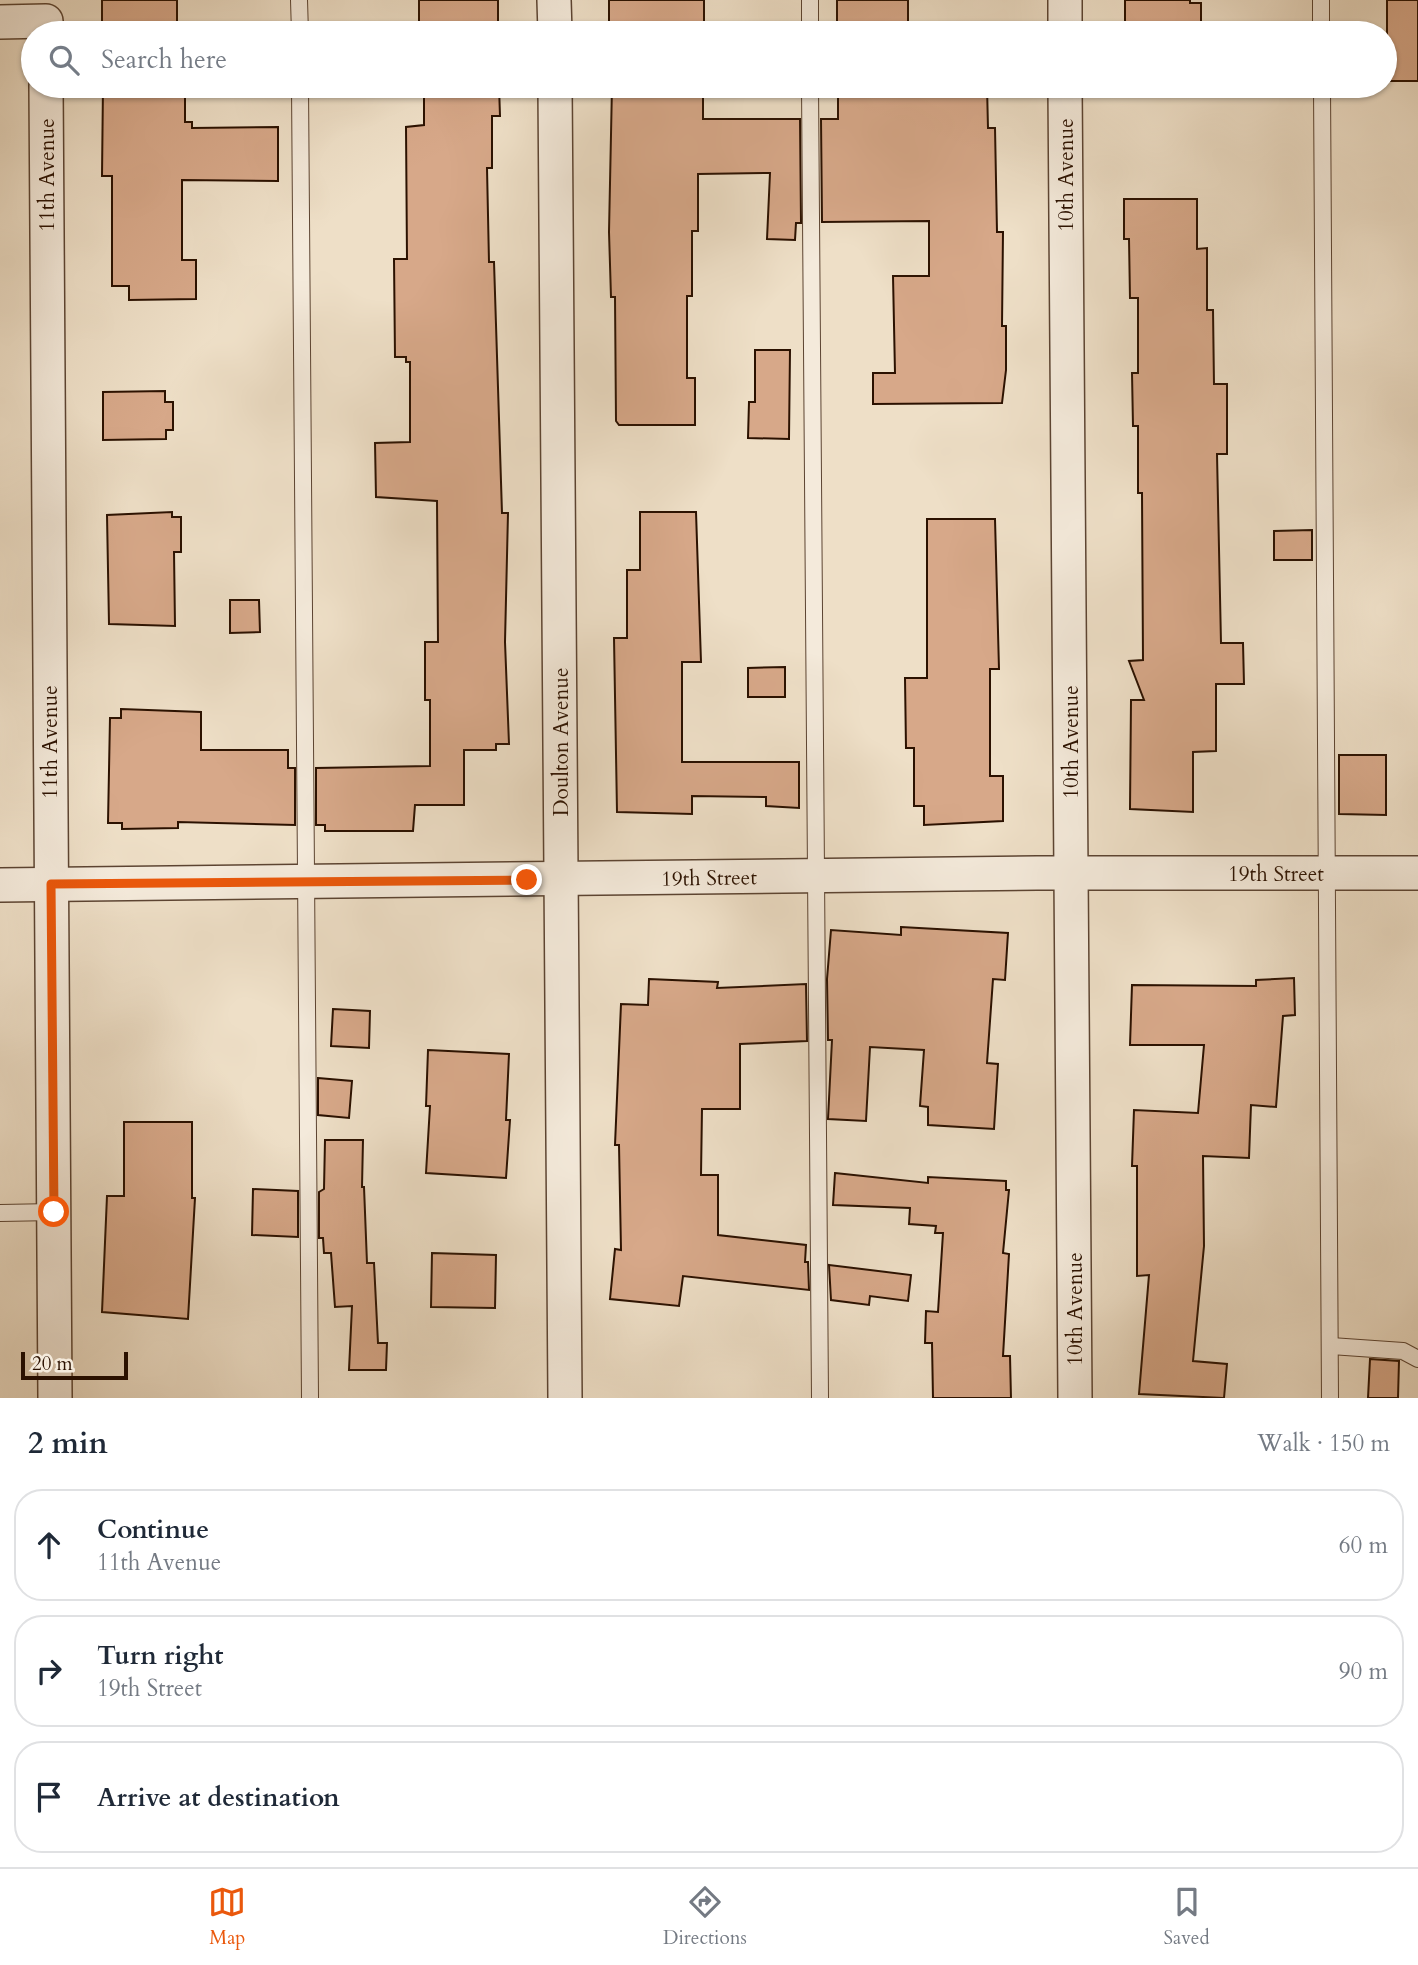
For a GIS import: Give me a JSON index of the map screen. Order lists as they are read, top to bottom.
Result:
{
  "streets": {
    "street": [
      "11th Avenue",
      "10th Avenue",
      "Doulton Avenue",
      "19th Street"
    ]
  },
  "crossings": [
    ["11th Avenue", "19th Street"],
    ["10th Avenue", "19th Street"],
    ["Doulton Avenue", "19th Street"]
  ],
  "scale_bar": "20 m",
  "page": {
    "search": "Search here",
    "scale": "20 m",
    "heading": ["2 min", "Walk · 150 m"],
    "list": [
      ["Continue", "11th Avenue", "60 m"],
      ["Turn right", "19th Street", "90 m"],
      "Arrive at destination"
    ],
    "nav": ["Map", "Directions", "Saved"]
  }
}
